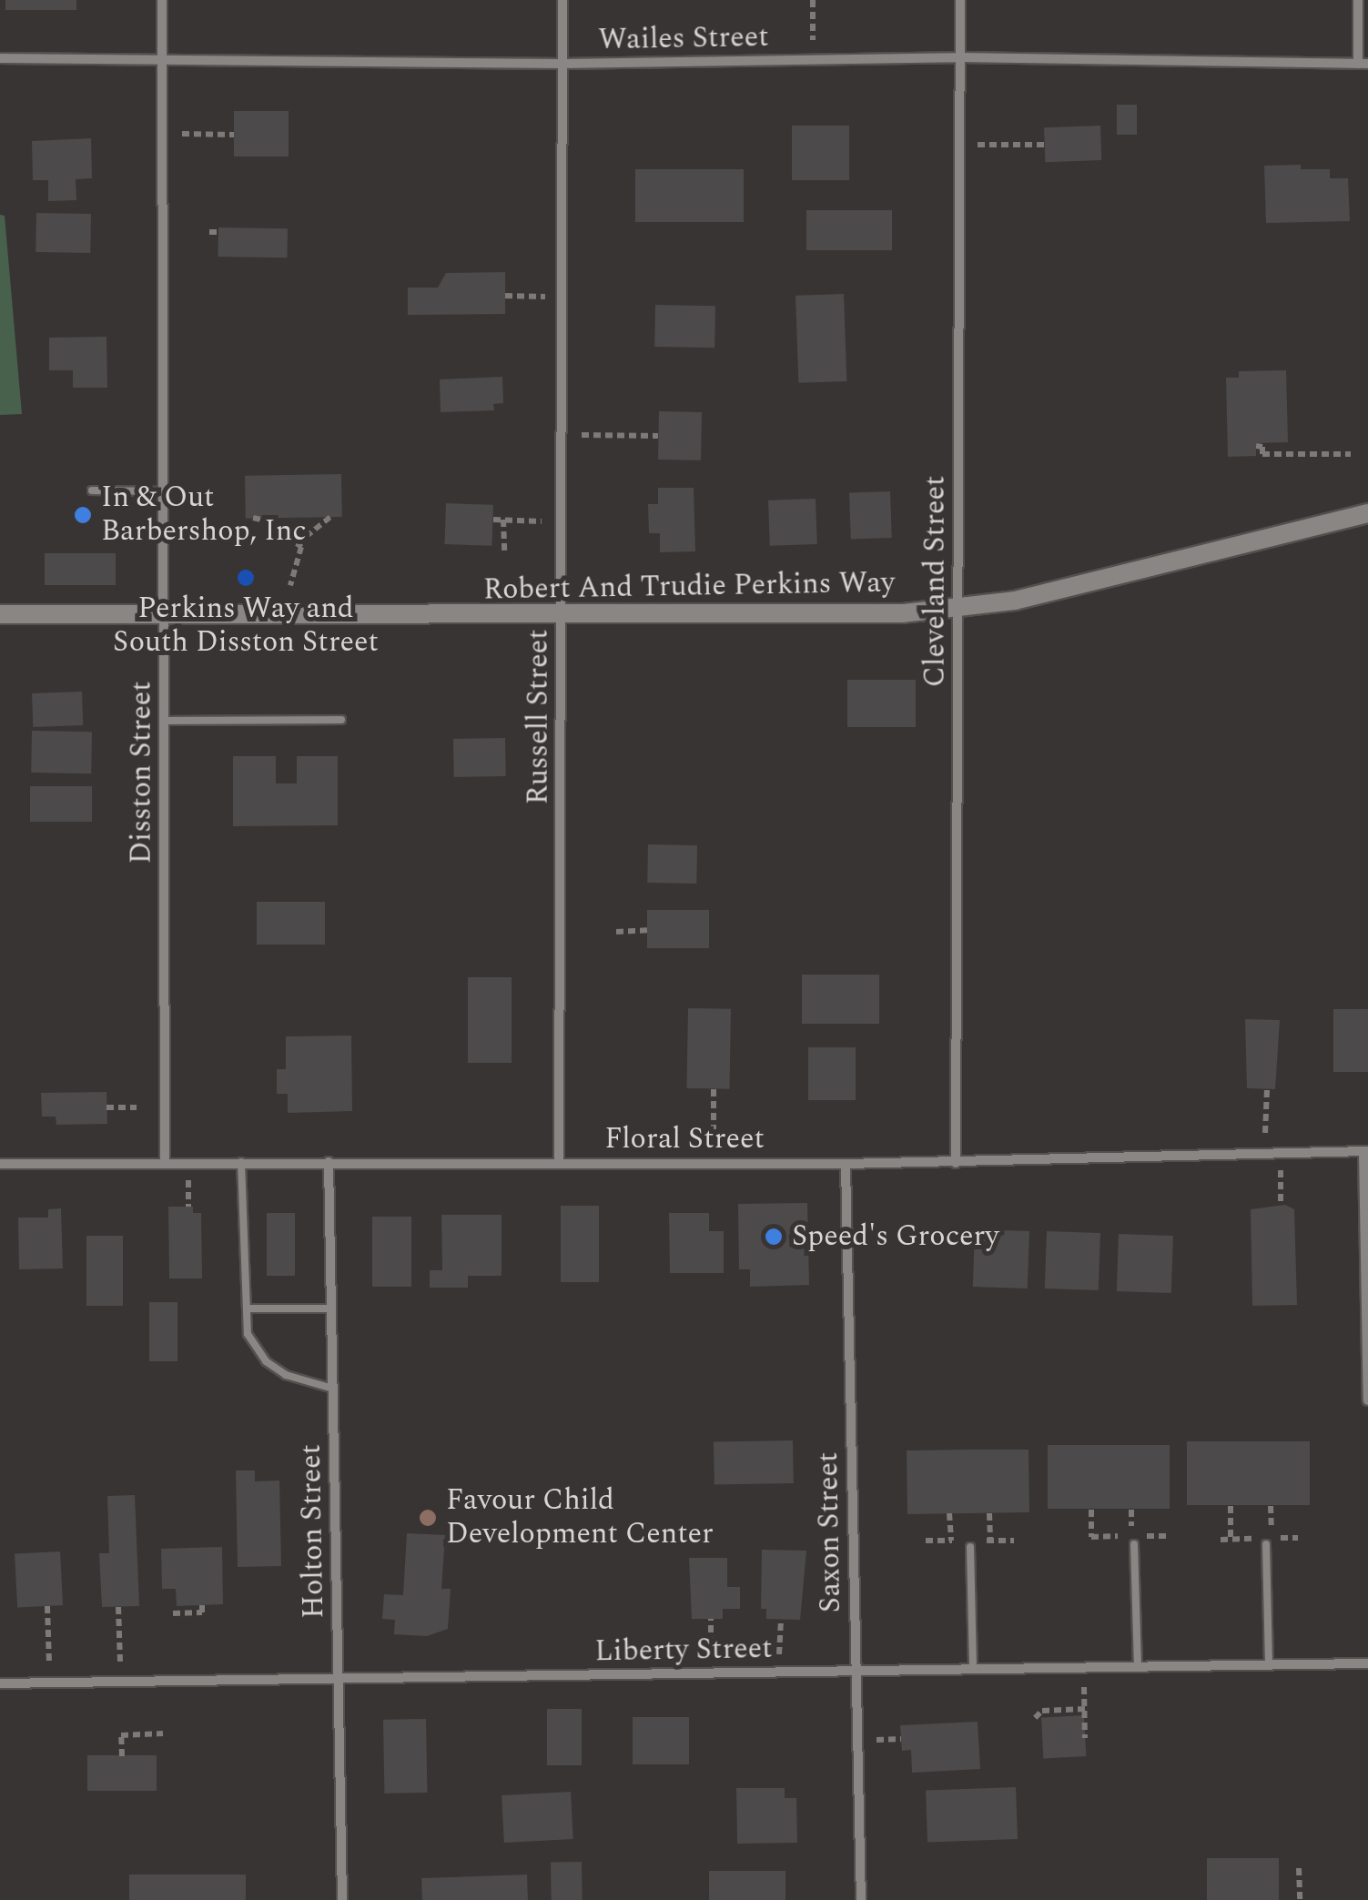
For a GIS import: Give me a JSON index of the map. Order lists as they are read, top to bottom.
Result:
{
  "streets": {
    "street": [
      "Wailes Street",
      "Cleveland Street",
      "Robert And Trudie Perkins Way",
      "Russell Street",
      "Disston Street",
      "Floral Street",
      "Holton Street",
      "Saxon Street",
      "Liberty Street"
    ]
  },
  "crossings": [
    ["Wailes Street", "Cleveland Street"],
    ["Wailes Street", "Russell Street"],
    ["Wailes Street", "Disston Street"],
    ["Cleveland Street", "Robert And Trudie Perkins Way"],
    ["Cleveland Street", "Floral Street"],
    ["Robert And Trudie Perkins Way", "Russell Street"],
    ["Robert And Trudie Perkins Way", "Disston Street"],
    ["Russell Street", "Floral Street"],
    ["Disston Street", "Floral Street"],
    ["Floral Street", "Holton Street"],
    ["Floral Street", "Saxon Street"],
    ["Holton Street", "Liberty Street"],
    ["Saxon Street", "Liberty Street"]
  ],
  "places": [
    "In & Out Barbershop, Inc",
    "Perkins Way and South Disston Street",
    "Speed's Grocery",
    "Favour Child Development Center"
  ]
}
